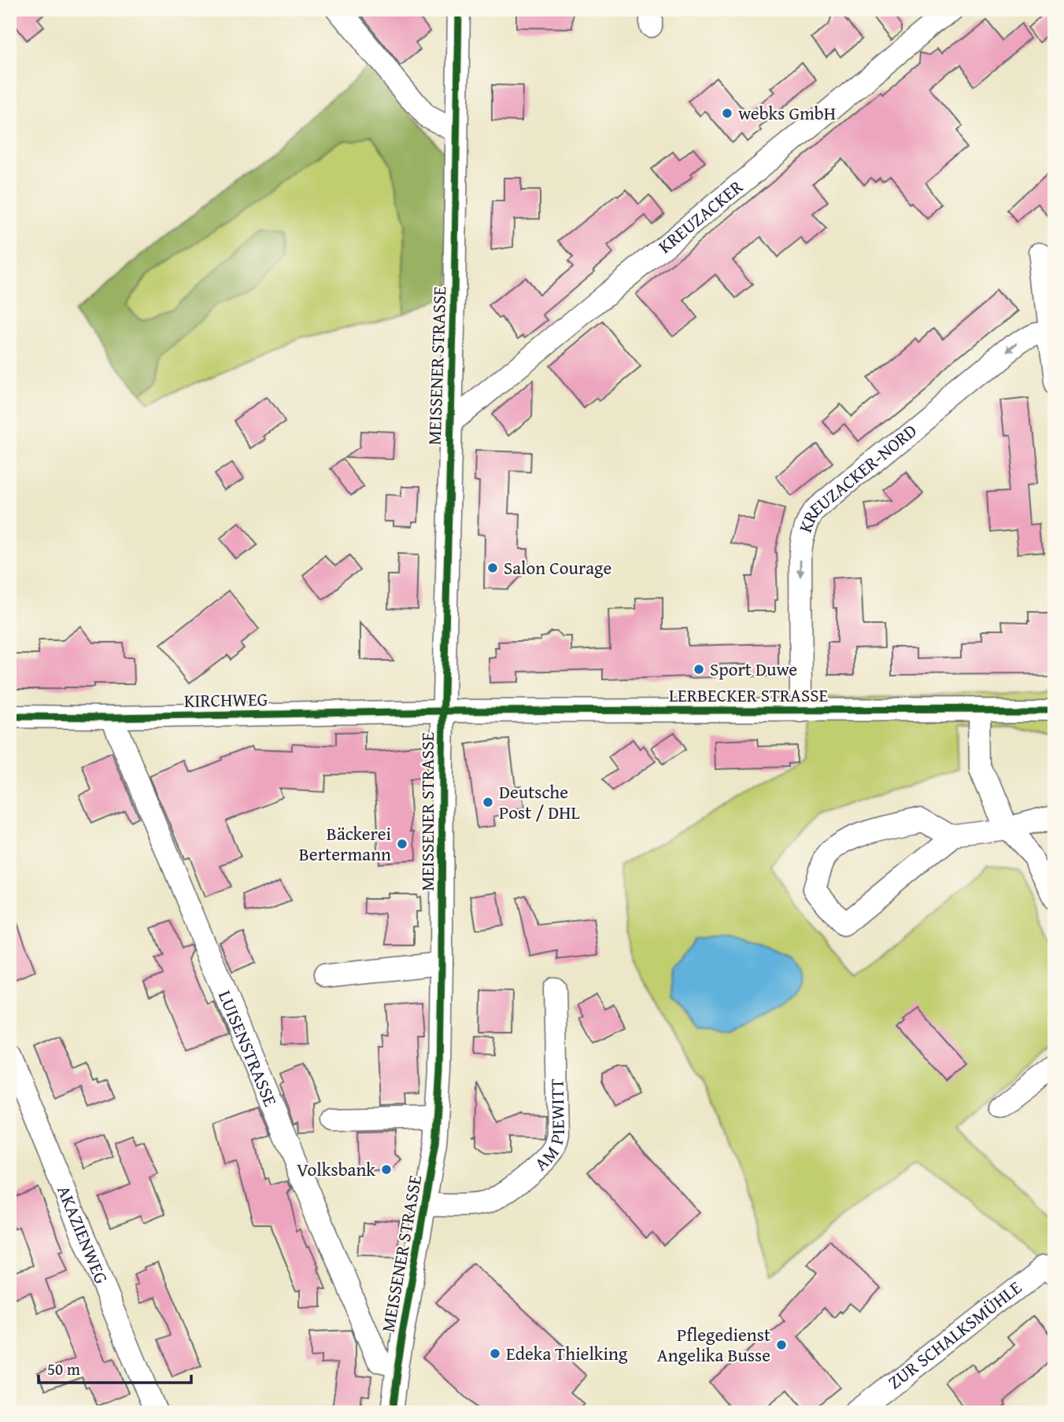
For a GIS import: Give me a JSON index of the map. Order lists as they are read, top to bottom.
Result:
{
  "streets": {
    "street": [
      "KREUZACKER",
      "MEISSENER STRASSE",
      "KREUZACKER-NORD",
      "LERBECKER STRASSE",
      "KIRCHWEG",
      "LUISENSTRASSE",
      "AM PIEWITT",
      "AKAZIENWEG",
      "ZUR SCHALKSMÜHLE"
    ]
  },
  "crossings": [
    ["KREUZACKER", "MEISSENER STRASSE"],
    ["MEISSENER STRASSE", "LERBECKER STRASSE"],
    ["MEISSENER STRASSE", "KIRCHWEG"],
    ["MEISSENER STRASSE", "LUISENSTRASSE"],
    ["MEISSENER STRASSE", "AM PIEWITT"],
    ["KREUZACKER-NORD", "LERBECKER STRASSE"],
    ["LERBECKER STRASSE", "KIRCHWEG"],
    ["KIRCHWEG", "LUISENSTRASSE"]
  ],
  "one_way": ["KREUZACKER-NORD"],
  "places": [
    "webks GmbH",
    "Salon Courage",
    "Sport Duwe",
    "Deutsche Post / DHL",
    "Bäckerei Bertermann",
    "Volksbank",
    "Pflegedienst Angelika Busse",
    "Edeka Thielking"
  ],
  "scale_bar": "50 m"
}
